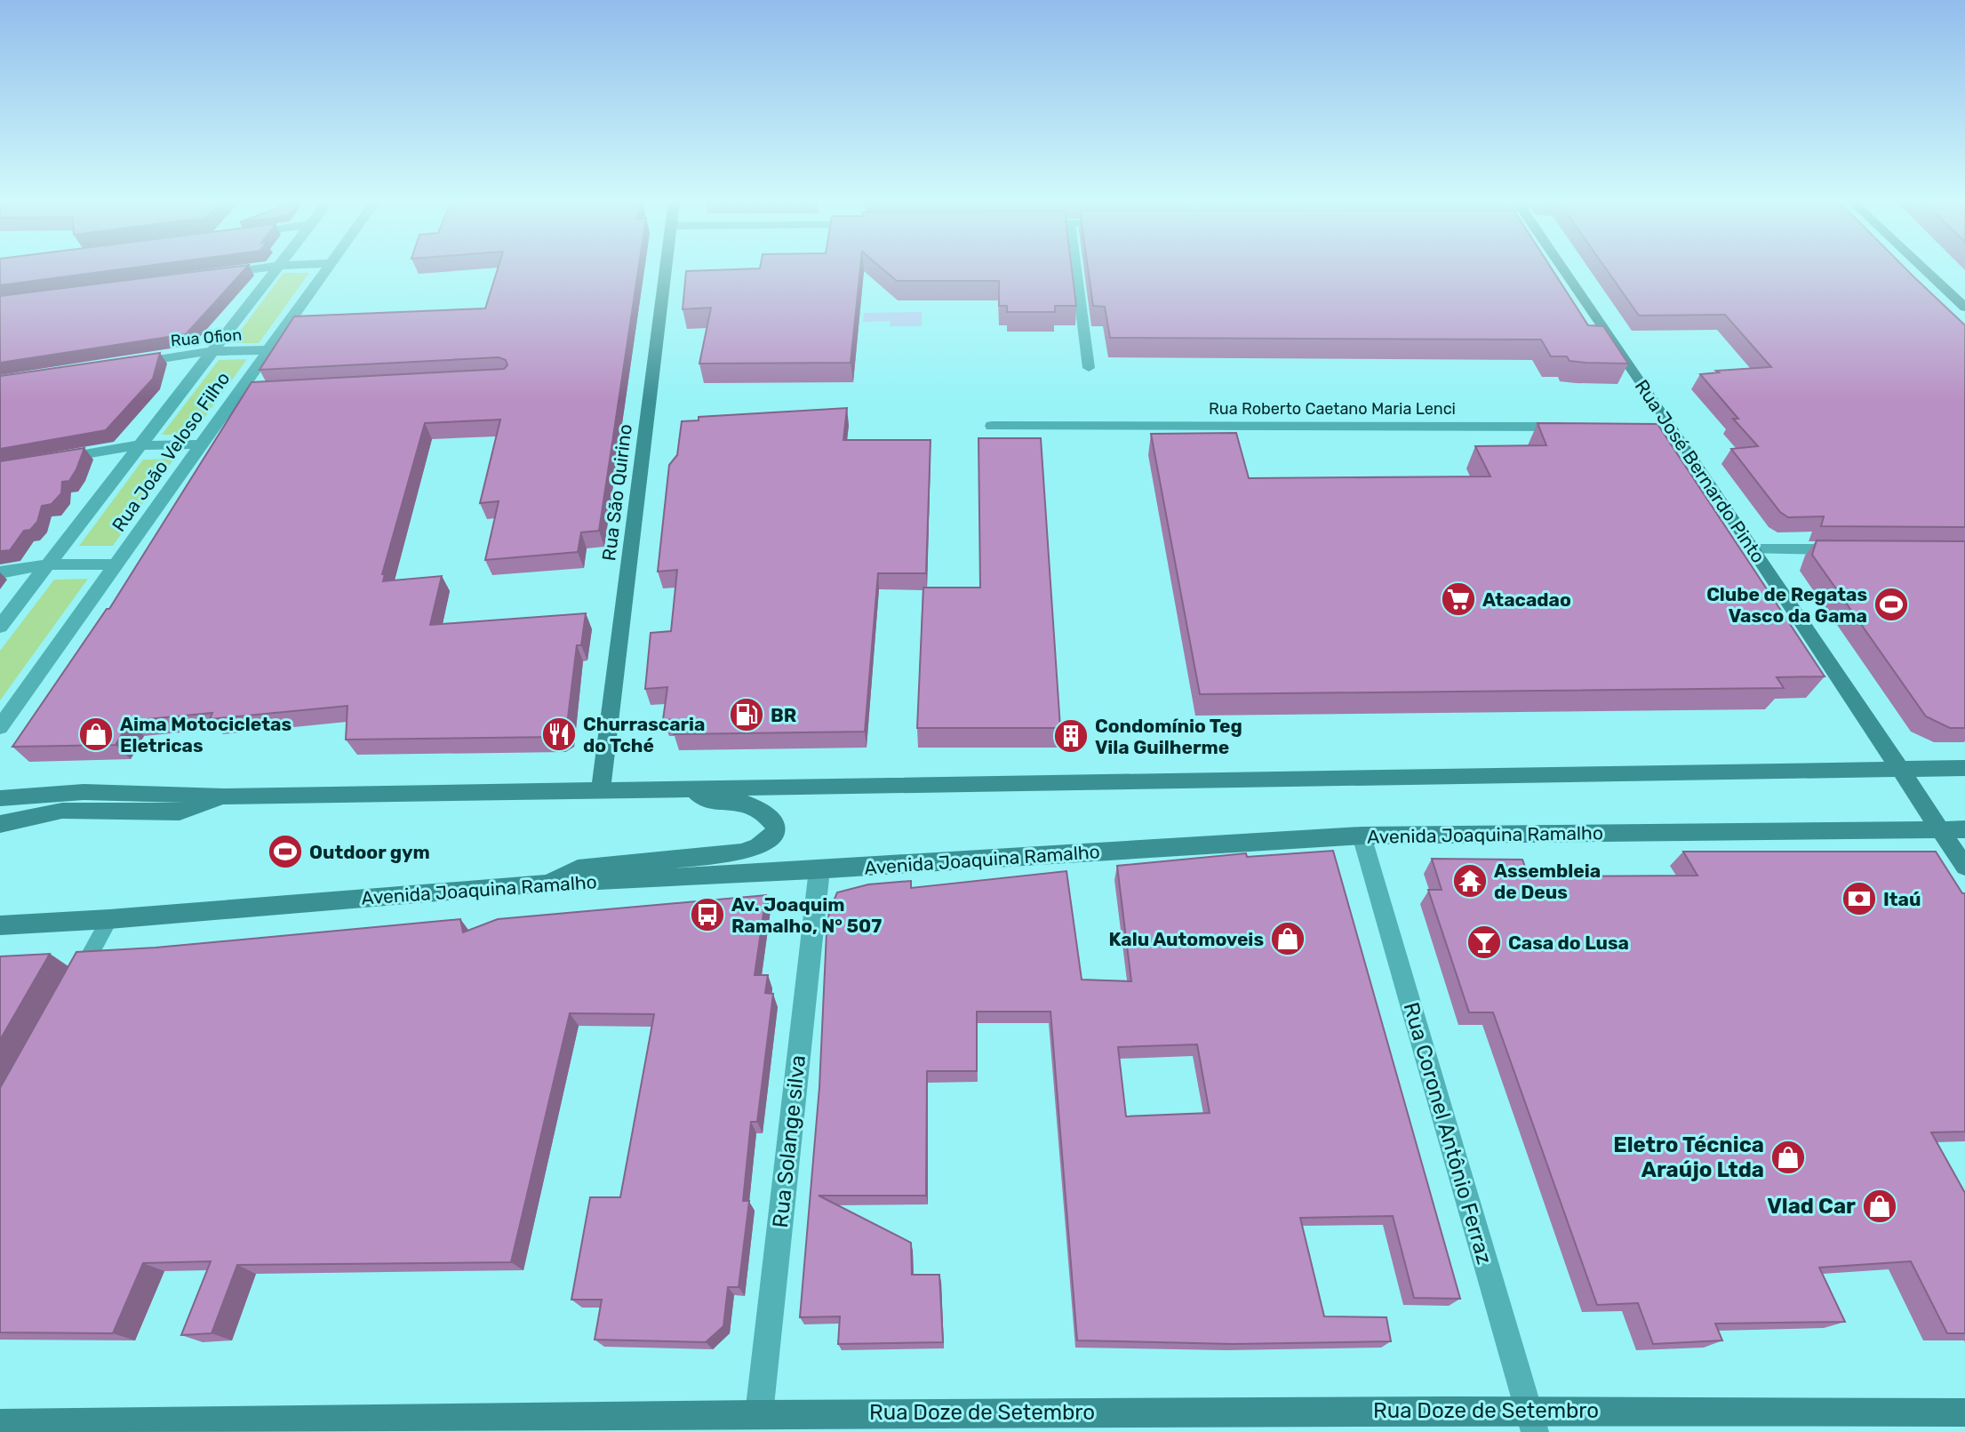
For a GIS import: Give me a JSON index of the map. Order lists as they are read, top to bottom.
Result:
{
  "streets": {
    "main road": [
      "Rua José Bernardo Pinto",
      "Rua São Quirino",
      "Avenida Joaquina Ramalho",
      "Rua Doze de Setembro"
    ],
    "street": [
      "Rua Ofion",
      "Rua Roberto Caetano Maria Lenci",
      "Rua João Veloso Filho",
      "Rua Coronel Antônio Ferraz",
      "Rua Solange silva"
    ]
  },
  "crossings": [
    ["Rua Ofion", "Rua João Veloso Filho"],
    ["Rua José Bernardo Pinto", "Avenida Joaquina Ramalho"],
    ["Avenida Joaquina Ramalho", "Rua Coronel Antônio Ferraz"],
    ["Avenida Joaquina Ramalho", "Rua Solange silva"],
    ["Rua Coronel Antônio Ferraz", "Rua Doze de Setembro"],
    ["Rua Solange silva", "Rua Doze de Setembro"]
  ],
  "places": {
    "supermarket": ["Atacadao"],
    "sports": ["Clube de Regatas Vasco da Gama", "Outdoor gym"],
    "fuel station": ["BR"],
    "shop": [
      "Aima Motocicletas Eletricas",
      "Kalu Automoveis",
      "Eletro Técnica Araújo Ltda",
      "Vlad Car"
    ],
    "restaurant": ["Churrascaria do Tché"],
    "building": ["Condomínio Teg Vila Guilherme"],
    "temple": ["Assembleia de Deus"],
    "bank": ["Itaú"],
    "bus stop": ["Av. Joaquim Ramalho, N° 507"],
    "bar": ["Casa do Lusa"]
  }
}
